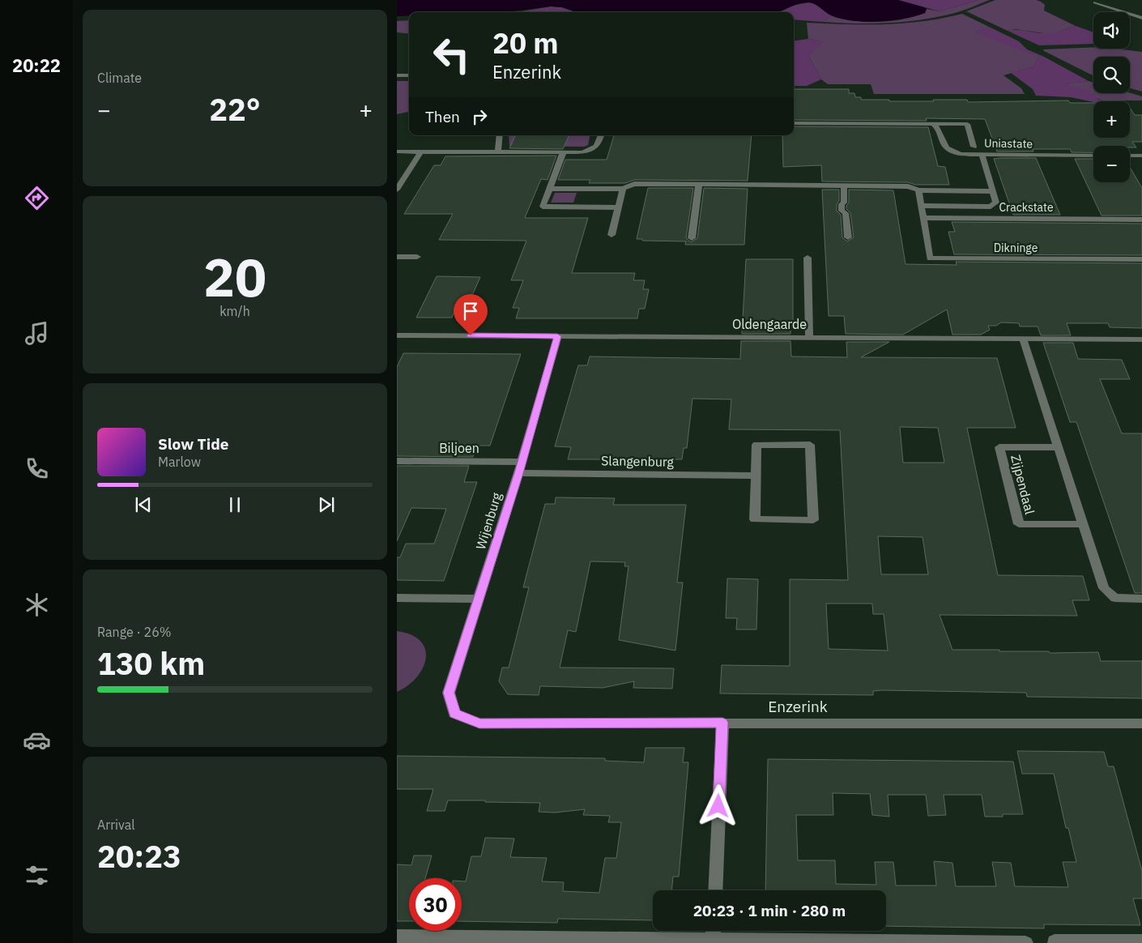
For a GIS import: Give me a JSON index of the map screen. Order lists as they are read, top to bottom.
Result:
{
  "streets": {
    "street": [
      "Uniastate",
      "Crackstate",
      "Dikninge",
      "Oldengaarde",
      "Biljoen",
      "Slangenburg",
      "Zijpendaal",
      "Wijenburg",
      "Enzerink"
    ]
  },
  "crossings": [
    ["Uniastate", "Crackstate"],
    ["Crackstate", "Dikninge"],
    ["Oldengaarde", "Wijenburg"],
    ["Biljoen", "Slangenburg"],
    ["Biljoen", "Wijenburg"],
    ["Slangenburg", "Wijenburg"],
    ["Wijenburg", "Enzerink"]
  ],
  "page": {
    "tabs": "20:22",
    "tile": [
      "Climate",
      ["20", "km/h"],
      ["Range · 26%", "130 km"],
      ["Arrival", "20:23"]
    ],
    "map_buttons": ["+", "−"],
    "turn": ["20 m", "Enzerink"],
    "heat": ["−", "22°", "+"],
    "then": "Then",
    "song": ["Slow Tide", "Marlow"],
    "limit": "30",
    "trip": "20:23 · 1 min · 280 m"
  }
}
